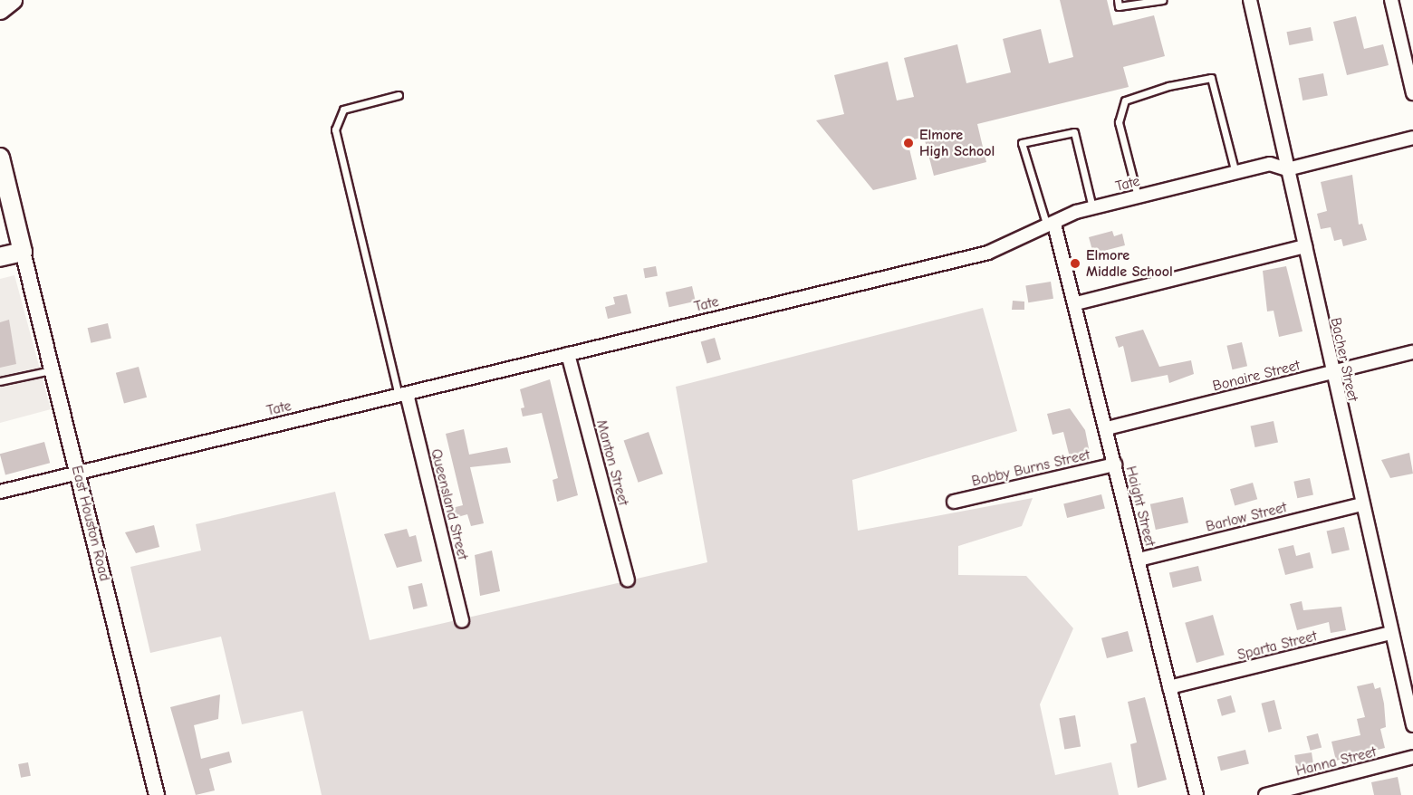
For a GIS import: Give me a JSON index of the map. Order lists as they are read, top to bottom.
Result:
{
  "streets": {
    "street": [
      "Tate",
      "Bacher Street",
      "Bonaire Street",
      "Manton Street",
      "Bobby Burns Street",
      "Queensland Street",
      "Haight Street",
      "Barlow Street",
      "East Houston Road",
      "Sparta Street",
      "Hanna Street"
    ]
  },
  "crossings": [
    ["Tate", "Bacher Street"],
    ["Tate", "Manton Street"],
    ["Tate", "Queensland Street"],
    ["Tate", "Haight Street"],
    ["Tate", "East Houston Road"],
    ["Bacher Street", "Bonaire Street"],
    ["Bacher Street", "Barlow Street"],
    ["Bacher Street", "Sparta Street"],
    ["Bonaire Street", "Haight Street"],
    ["Bobby Burns Street", "Haight Street"],
    ["Haight Street", "Barlow Street"],
    ["Haight Street", "Sparta Street"]
  ],
  "places": ["Elmore High School", "Elmore Middle School"]
}
